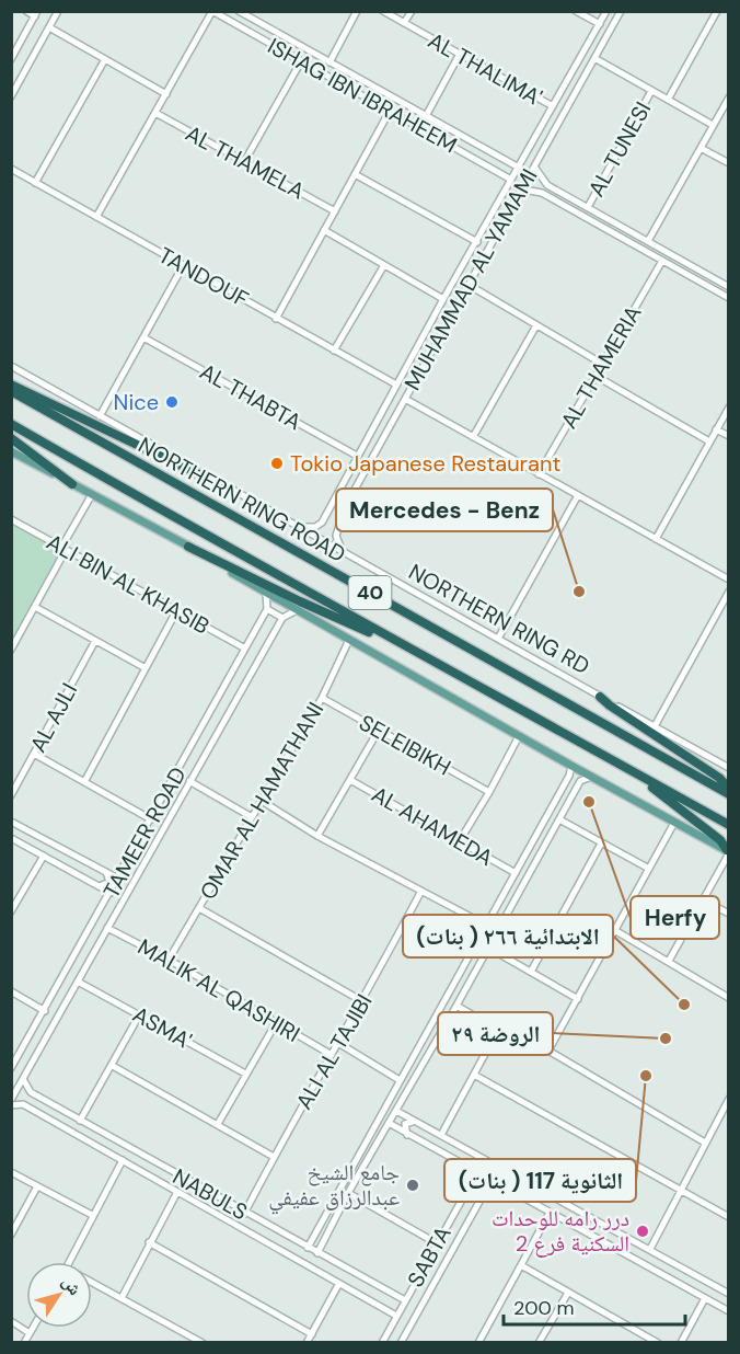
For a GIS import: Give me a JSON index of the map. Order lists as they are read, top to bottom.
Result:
{
  "streets": {
    "highway": ["NORTHERN RING ROAD", "40"],
    "street": [
      "AL THALIMA'",
      "ISHAG IBN IBRAHEEM",
      "AL TUNESI",
      "AL THAMELA",
      "TANDOUF",
      "MUHAMMAD AL YAMAMI",
      "AL THAMERIA",
      "AL THABTA",
      "ALI BIN AL KHASIB",
      "NORTHERN RING RD",
      "AL AJLI",
      "SELEIBIKH",
      "OMAR AL HAMATHANI",
      "AL AHAMEDA",
      "TAMEER ROAD",
      "MALIK AL QASHIRI",
      "ASMA'",
      "ALI AL TAJIBI",
      "NABULS",
      "SABTA"
    ]
  },
  "crossings": [
    ["AL THALIMA'", "MUHAMMAD AL YAMAMI"],
    ["ISHAG IBN IBRAHEEM", "MUHAMMAD AL YAMAMI"],
    ["TANDOUF", "MUHAMMAD AL YAMAMI"],
    ["MUHAMMAD AL YAMAMI", "AL THABTA"],
    ["MUHAMMAD AL YAMAMI", "NORTHERN RING RD"],
    ["ALI BIN AL KHASIB", "TAMEER ROAD"],
    ["SELEIBIKH", "OMAR AL HAMATHANI"],
    ["OMAR AL HAMATHANI", "MALIK AL QASHIRI"],
    ["MALIK AL QASHIRI", "ALI AL TAJIBI"],
    ["ALI AL TAJIBI", "NABULS"],
    ["NABULS", "SABTA"]
  ],
  "places": [
    "Nice",
    "Tokio Japanese Restaurant",
    "Mercedes - Benz",
    "Herfy",
    "الابتدائية ٢٦٦ ( بنات)",
    "الروضة ٢٩",
    "الثانوية 117 ( بنات)",
    "جامع الشيخ عبدالرزاق عفيفي",
    "درر رامه للوحدات السكنية فرع 2"
  ],
  "scale_bar": "200 m",
  "north": "top right"
}
